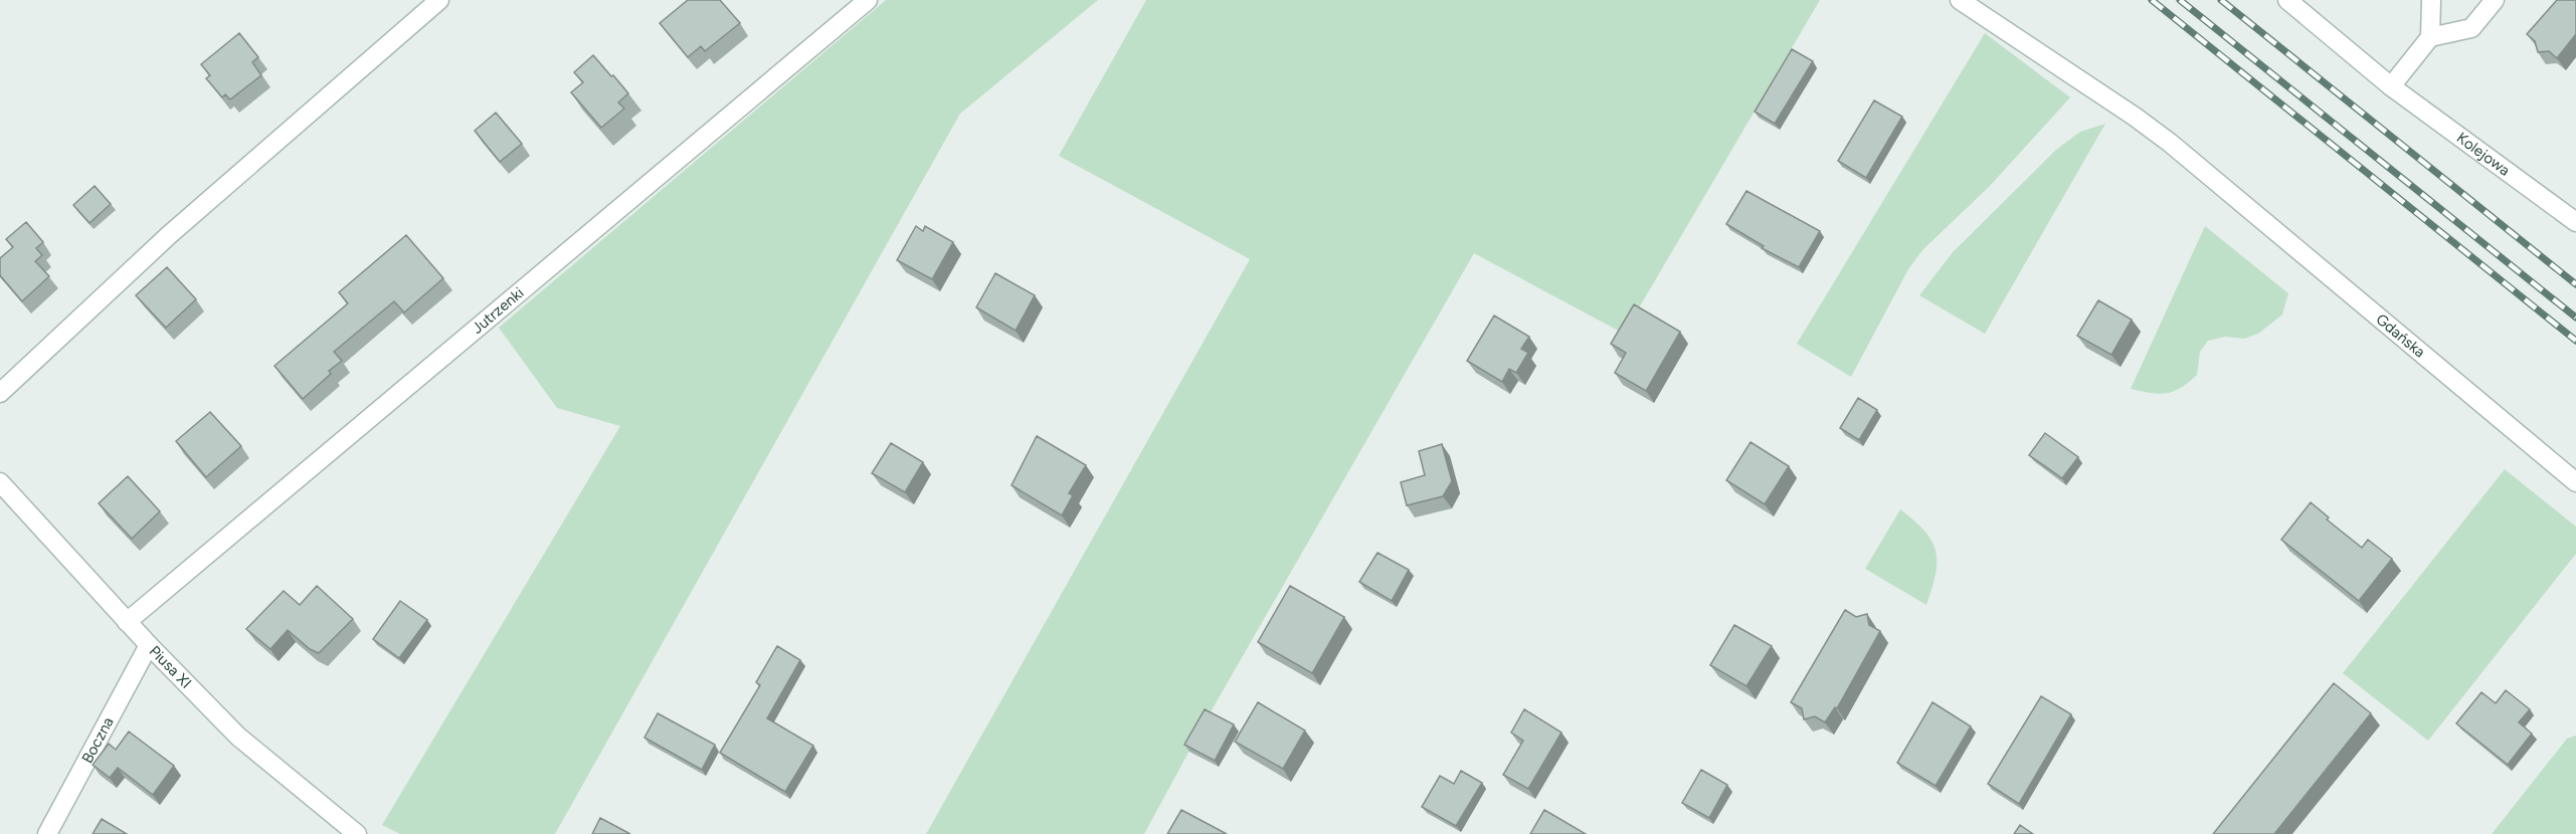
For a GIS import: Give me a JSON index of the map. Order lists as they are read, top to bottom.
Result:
{
  "streets": {
    "street": [
      "Kolejowa",
      "Jutrzenki",
      "Gdańska",
      "Piusa XI",
      "Boczna"
    ]
  },
  "crossings": [
    ["Jutrzenki", "Piusa XI"],
    ["Piusa XI", "Boczna"]
  ]
}
